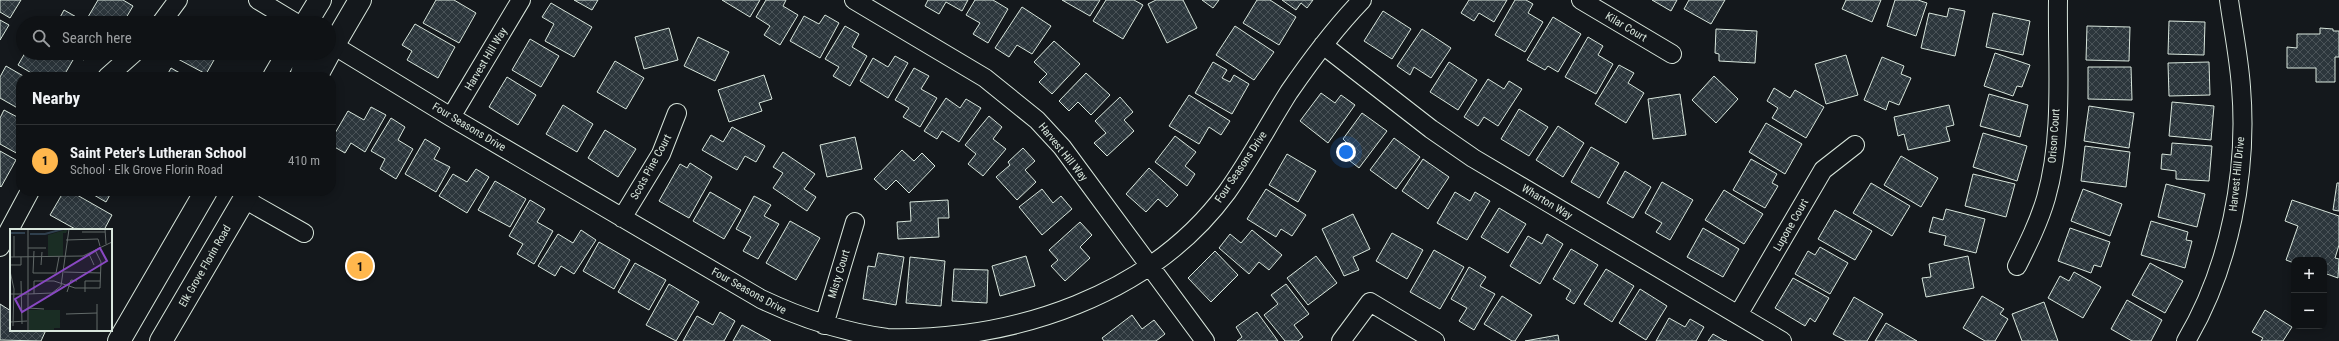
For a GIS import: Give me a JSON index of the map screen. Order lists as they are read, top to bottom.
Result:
{
  "streets": {
    "main road": ["Elk Grove Florin Road"],
    "street": [
      "Kilar Court",
      "Harvest Hill Way",
      "Four Seasons Drive",
      "Orison Court",
      "Scots Pine Court",
      "Harvest Hill Drive",
      "Wharton Way",
      "Lupone Court",
      "Misty Court"
    ]
  },
  "crossings": [
    ["Harvest Hill Way", "Four Seasons Drive"],
    ["Four Seasons Drive", "Scots Pine Court"],
    ["Four Seasons Drive", "Wharton Way"],
    ["Four Seasons Drive", "Misty Court"],
    ["Wharton Way", "Lupone Court"]
  ],
  "page": {
    "search": "Search here",
    "heading": "Nearby",
    "list": [
      {
        "mark": "1",
        "name": "Saint Peter's Lutheran School",
        "note": "School · Elk Grove Florin Road",
        "value": "410 m"
      }
    ],
    "pins": "1",
    "map_buttons": ["+", "−"]
  }
}
